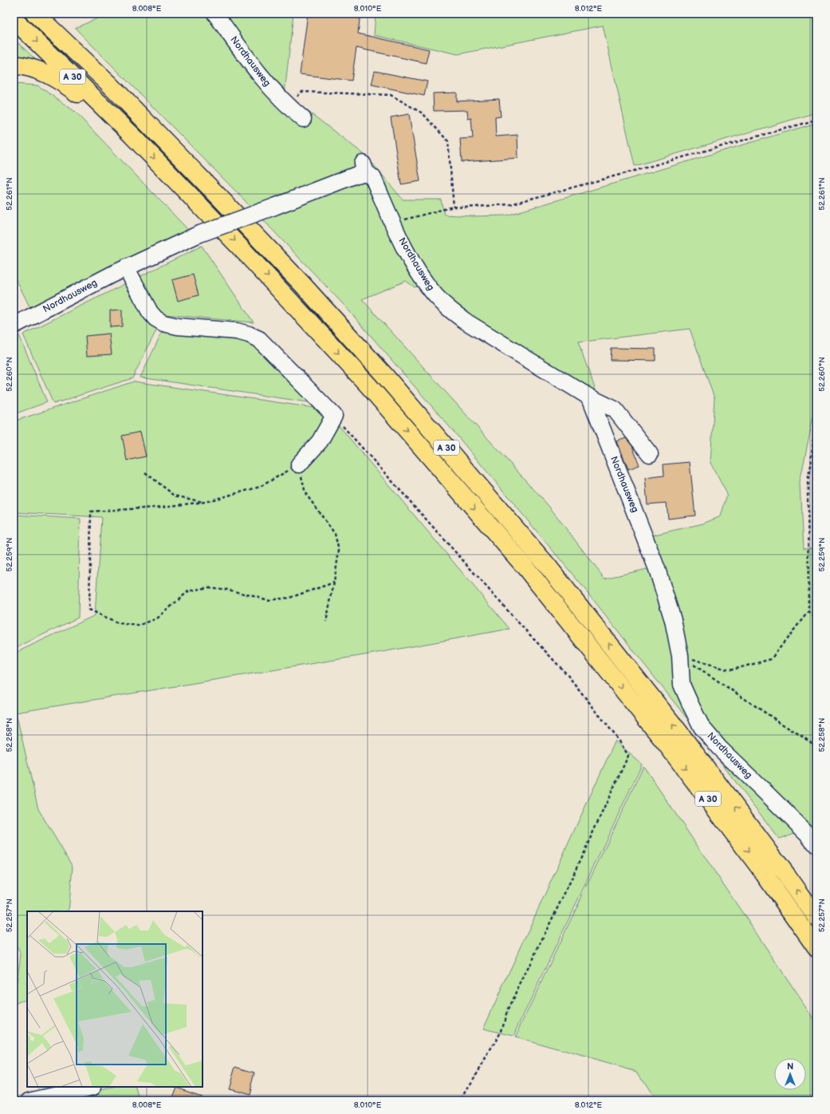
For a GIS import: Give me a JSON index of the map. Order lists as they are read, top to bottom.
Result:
{
  "streets": {
    "highway": ["A 30"],
    "street": ["Nordhausweg"]
  },
  "north": "top",
  "coordinates": [
    "8.008°E",
    "8.010°E",
    "8.012°E",
    "52.261°N",
    "52.260°N",
    "52.259°N",
    "52.258°N",
    "52.257°N"
  ]
}
